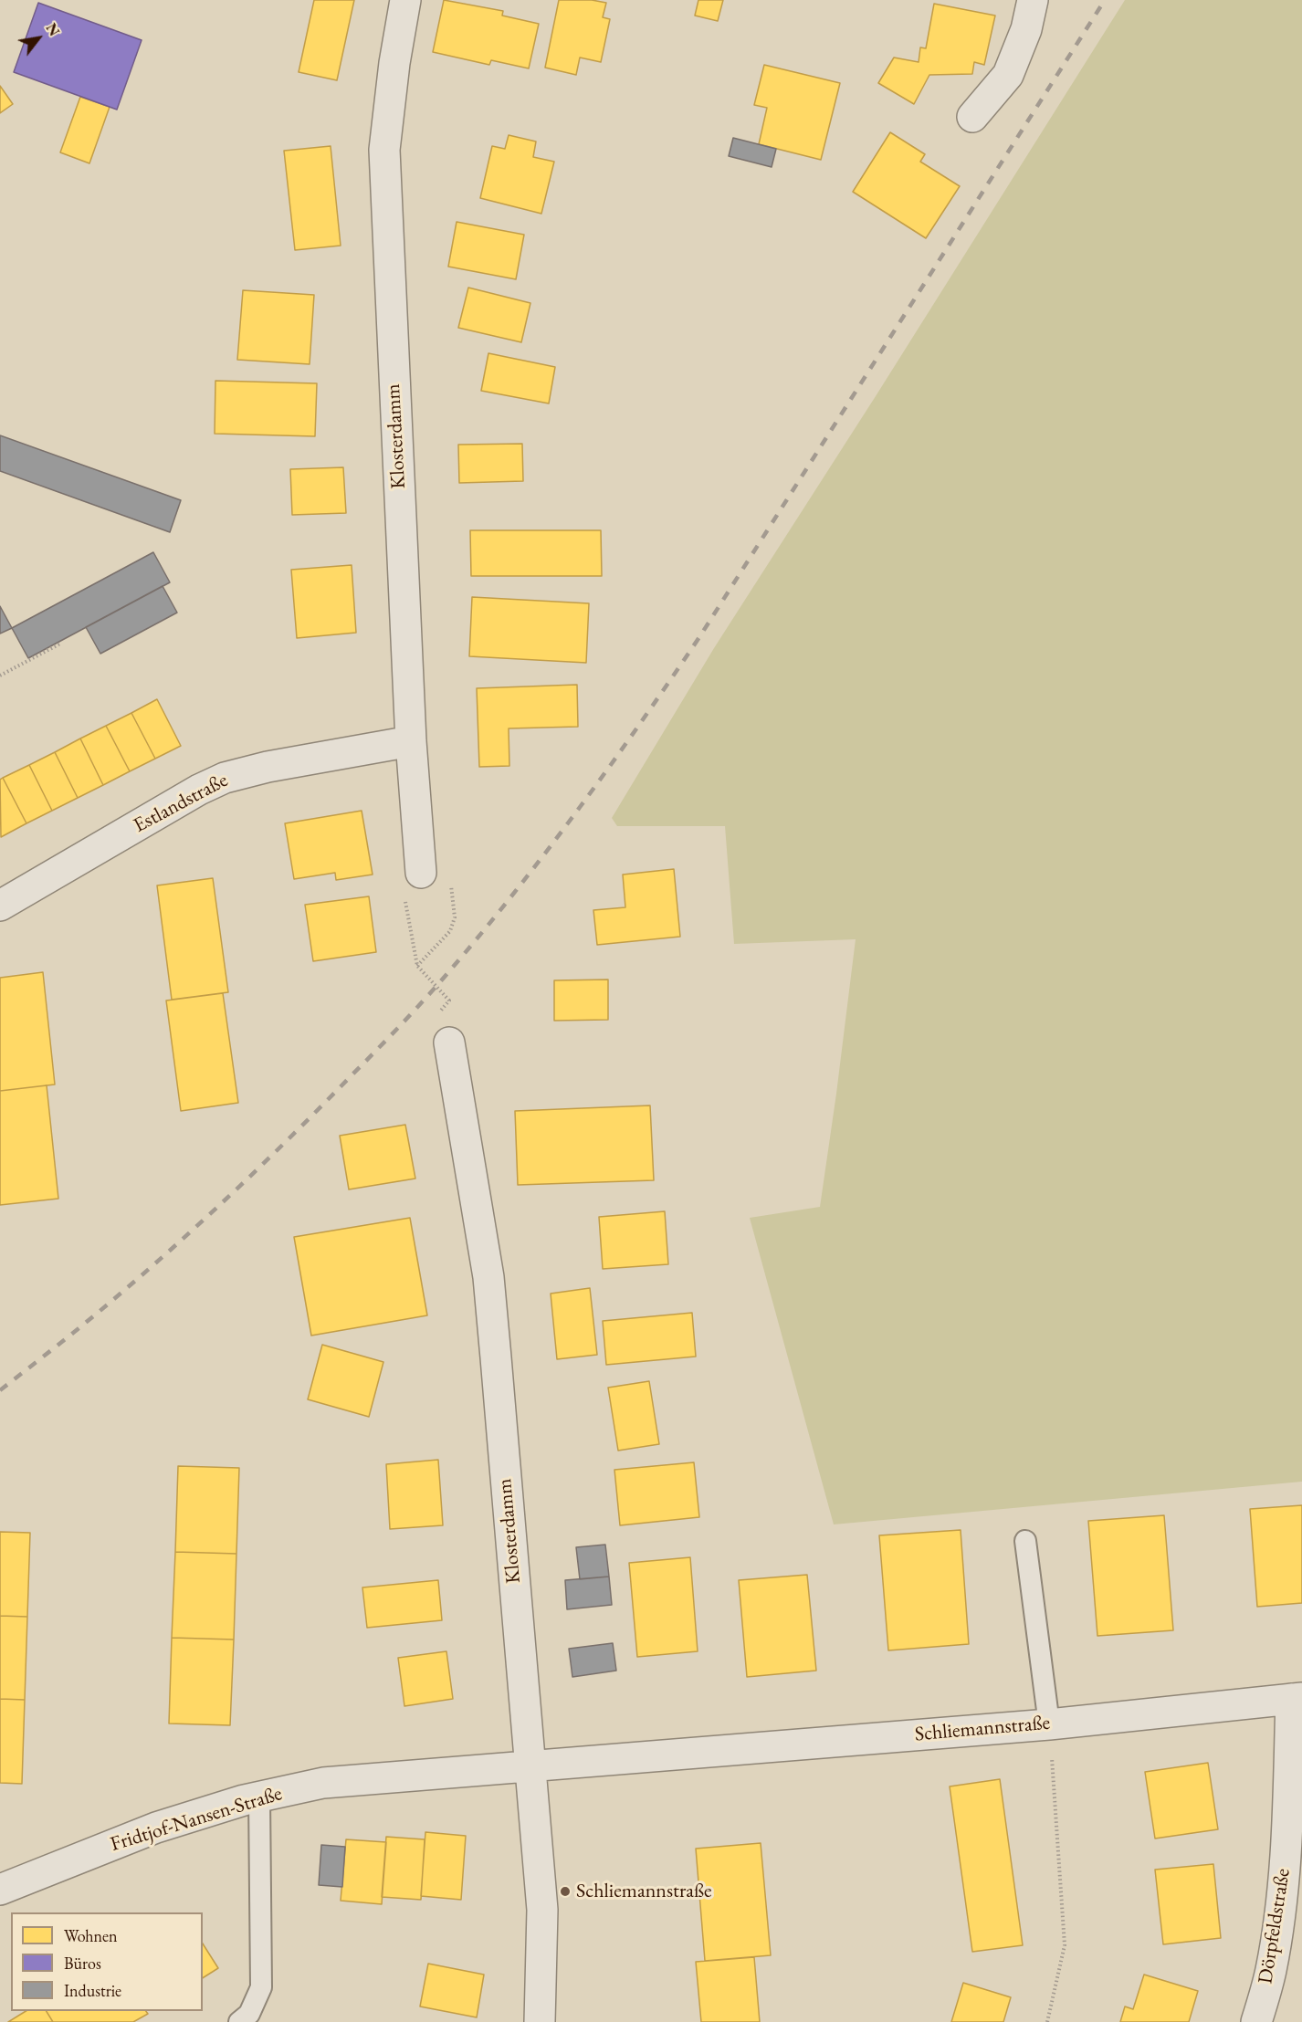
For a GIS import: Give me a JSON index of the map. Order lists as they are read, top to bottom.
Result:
{
  "streets": {
    "street": [
      "Klosterdamm",
      "Estlandstraße",
      "Schliemannstraße",
      "Fridtjof-Nansen-Straße",
      "Dörpfeldstraße"
    ]
  },
  "crossings": [
    ["Klosterdamm", "Estlandstraße"],
    ["Klosterdamm", "Schliemannstraße"],
    ["Klosterdamm", "Fridtjof-Nansen-Straße"],
    ["Schliemannstraße", "Fridtjof-Nansen-Straße"],
    ["Schliemannstraße", "Dörpfeldstraße"]
  ],
  "places": ["Schliemannstraße"],
  "legend": ["Wohnen", "Büros", "Industrie"],
  "north": "top right"
}
